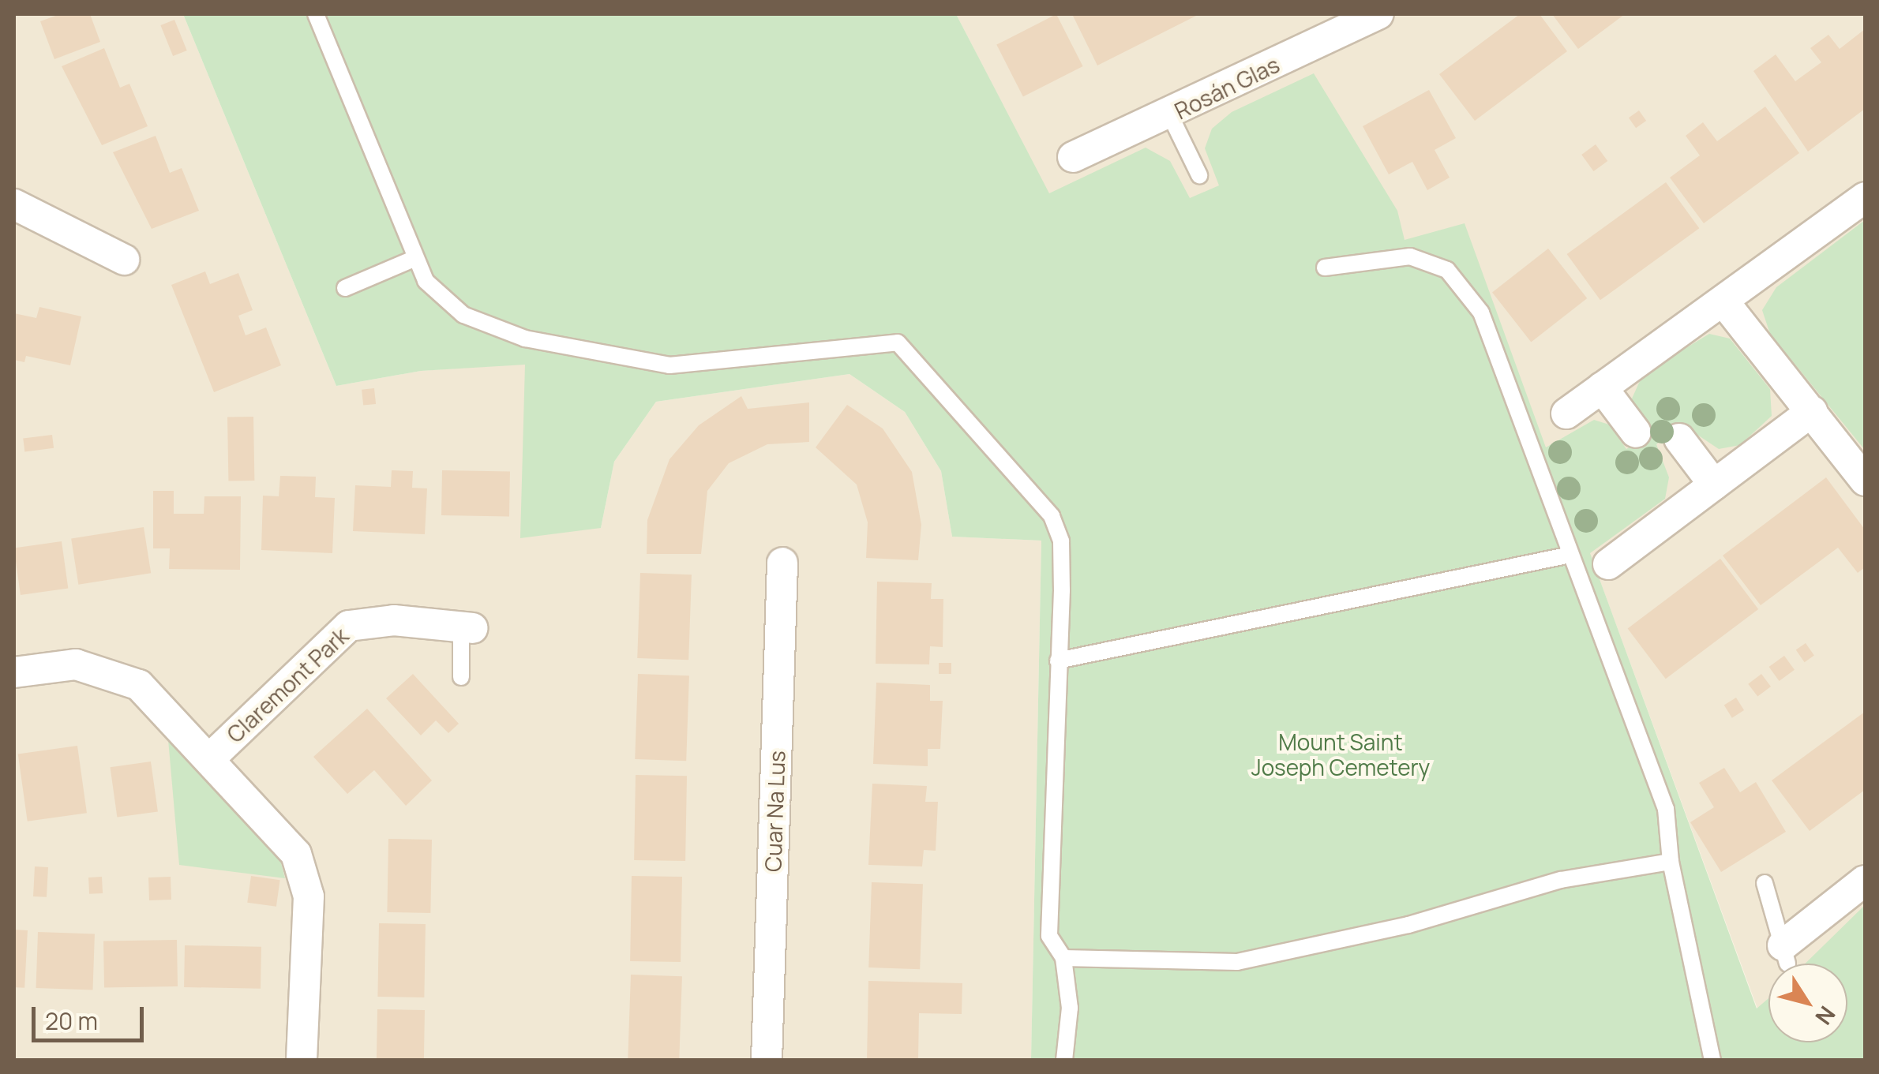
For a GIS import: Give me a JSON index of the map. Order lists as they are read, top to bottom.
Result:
{
  "streets": {
    "street": ["Rosán Glas", "Claremont Park", "Cuar Na Lus"]
  },
  "parks": ["Mount Saint Joseph Cemetery"],
  "scale_bar": "20 m",
  "north": "bottom right"
}
